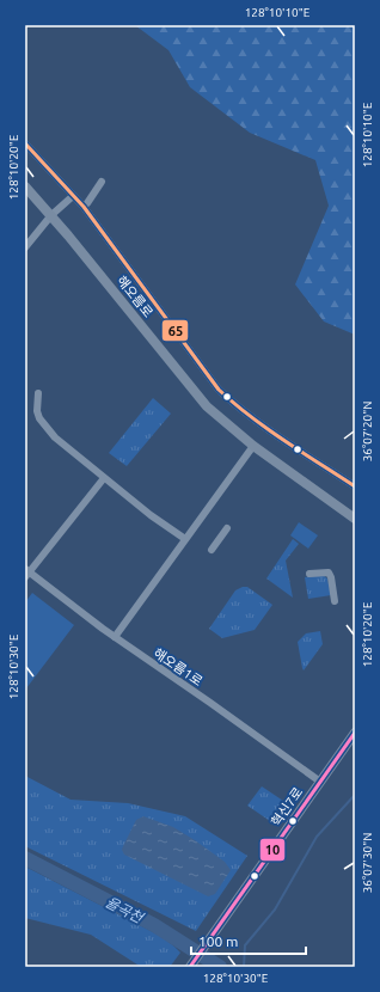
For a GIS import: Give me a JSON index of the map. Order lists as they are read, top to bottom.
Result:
{
  "streets": {
    "street": ["해오름로", "해오름1로", "혁신7로"]
  },
  "crossings": [
    ["해오름1로", "혁신7로"]
  ],
  "water": ["율곡천"],
  "lines": ["transit line 65", "transit line 10"],
  "scale_bar": "100 m",
  "coordinates": [
    "128°10'10\"E",
    "128°10'20\"E",
    "36°07'20\"N",
    "128°10'30\"E",
    "36°07'30\"N"
  ]
}
